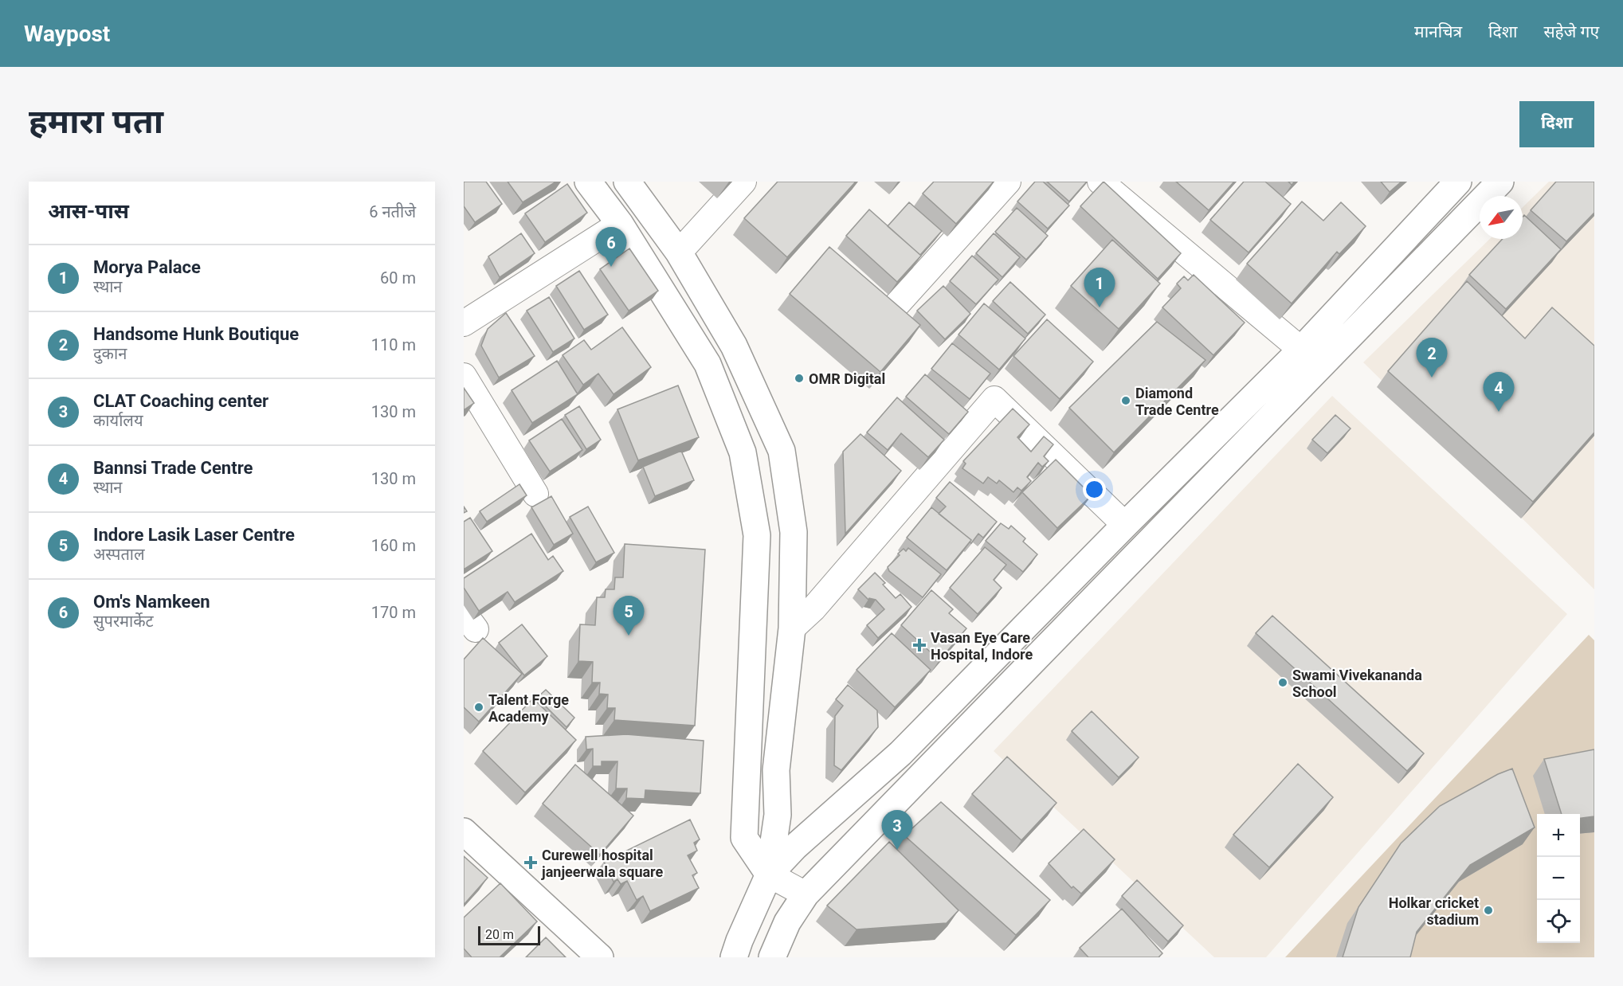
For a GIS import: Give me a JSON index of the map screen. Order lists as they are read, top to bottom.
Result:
{
  "places": {
    "other": [
      "OMR Digital",
      "Diamond Trade Centre",
      "Swami Vivekananda School",
      "Talent Forge Academy",
      "Holkar cricket stadium"
    ],
    "health": ["Vasan Eye Care Hospital, Indore", "Curewell hospital janjeerwala square"]
  },
  "scale_bar": "20 m",
  "north": "bottom left",
  "page": {
    "header": "Waypost",
    "nav": ["मानचित्र", "दिशा", "सहेजे गए"],
    "buttons": "दिशा",
    "title": "हमारा पता",
    "heading": ["आस-पास", "6 नतीजे"],
    "pins": [
      "6",
      "1",
      "2",
      "4",
      "5",
      "3"
    ],
    "list": [
      {
        "mark": "1",
        "name": "Morya Palace",
        "note": "स्थान",
        "value": "60 m"
      },
      {
        "mark": "2",
        "name": "Handsome Hunk Boutique",
        "note": "दुकान",
        "value": "110 m"
      },
      {
        "mark": "3",
        "name": "CLAT Coaching center",
        "note": "कार्यालय",
        "value": "130 m"
      },
      {
        "mark": "4",
        "name": "Bannsi Trade Centre",
        "note": "स्थान",
        "value": "130 m"
      },
      {
        "mark": "5",
        "name": "Indore Lasik Laser Centre",
        "note": "अस्पताल",
        "value": "160 m"
      },
      {
        "mark": "6",
        "name": "Om's Namkeen",
        "note": "सुपरमार्केट",
        "value": "170 m"
      }
    ],
    "map_buttons": ["+", "−"],
    "scale": "20 m"
  }
}
